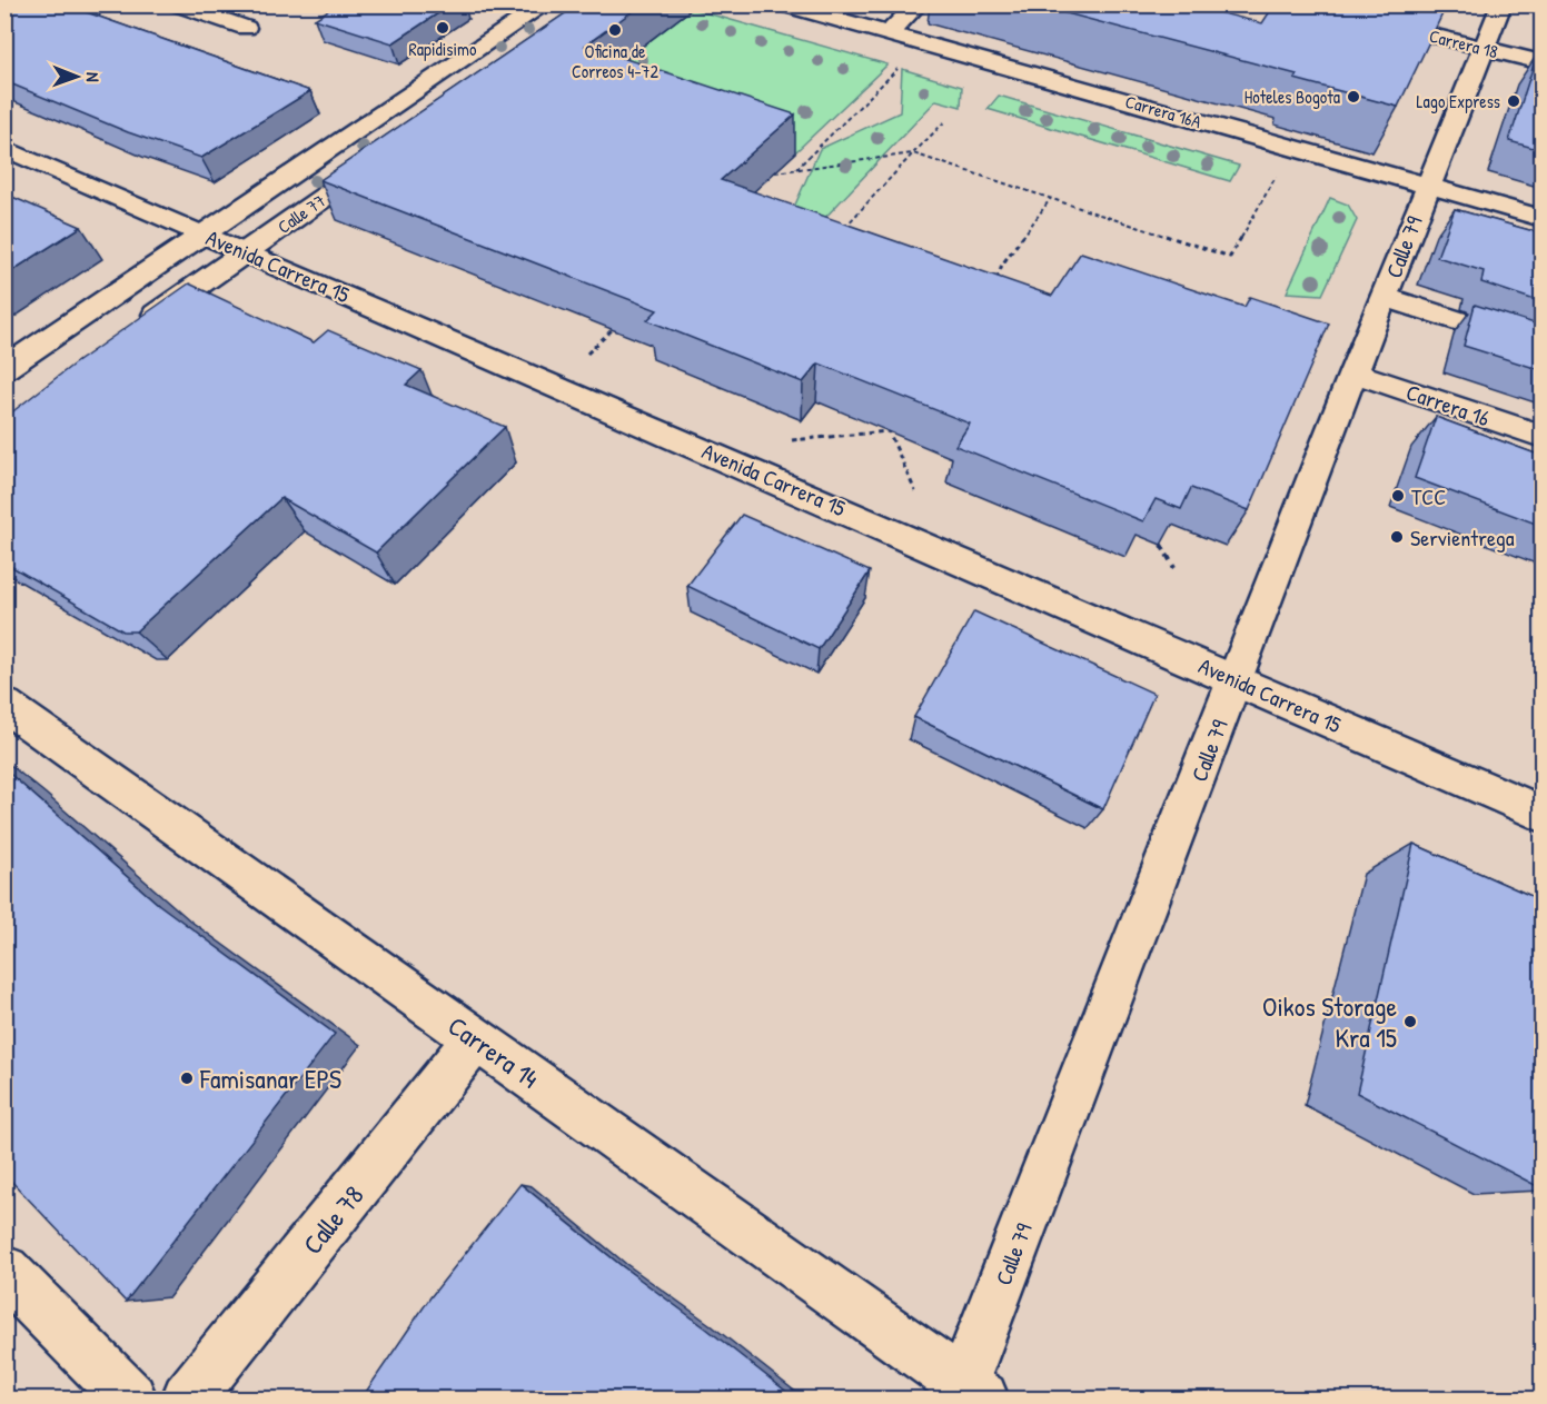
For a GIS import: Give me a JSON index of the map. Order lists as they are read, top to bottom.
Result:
{
  "streets": {
    "street": [
      "Carrera 18",
      "Carrera 16A",
      "Calle 77",
      "Calle 79",
      "Avenida Carrera 15",
      "Carrera 16",
      "Carrera 14",
      "Calle 78"
    ]
  },
  "crossings": [
    ["Carrera 18", "Calle 79"],
    ["Carrera 16A", "Calle 79"],
    ["Calle 77", "Avenida Carrera 15"],
    ["Calle 79", "Avenida Carrera 15"],
    ["Calle 79", "Carrera 16"],
    ["Calle 79", "Carrera 14"],
    ["Carrera 14", "Calle 78"]
  ],
  "places": [
    "Rapidisimo",
    "Oficina de Correos 4-72",
    "Hoteles Bogota",
    "Lago Express",
    "TCC",
    "Servientrega",
    "Oikos Storage Kra 15",
    "Famisanar EPS"
  ],
  "north": "right"
}
